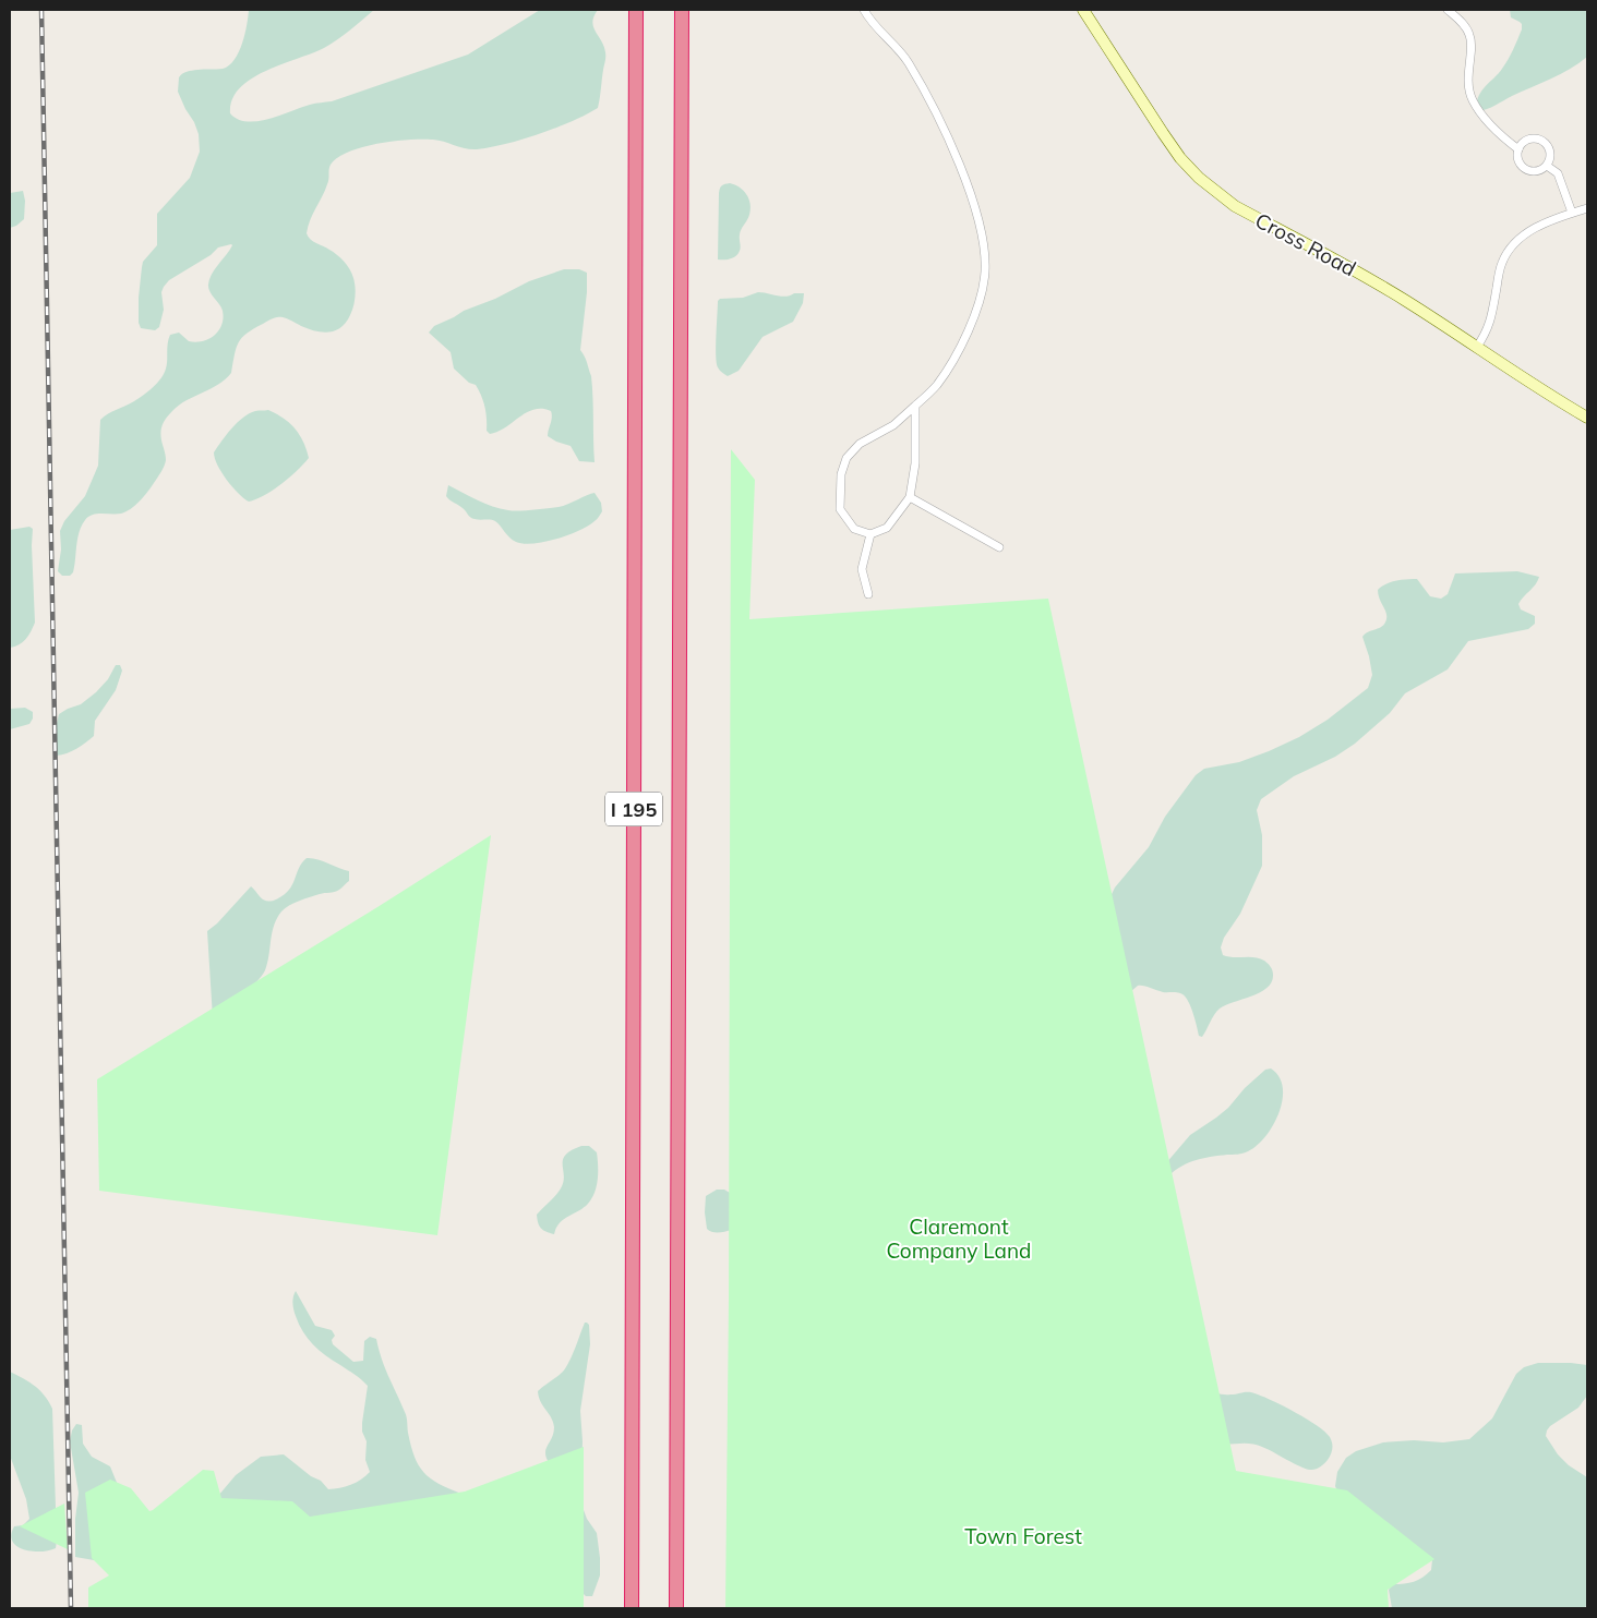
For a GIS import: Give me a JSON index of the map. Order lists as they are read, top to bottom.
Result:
{
  "streets": {
    "highway": ["I 195"],
    "street": ["Cross Road"]
  },
  "parks": ["Claremont Company Land", "Town Forest"]
}
